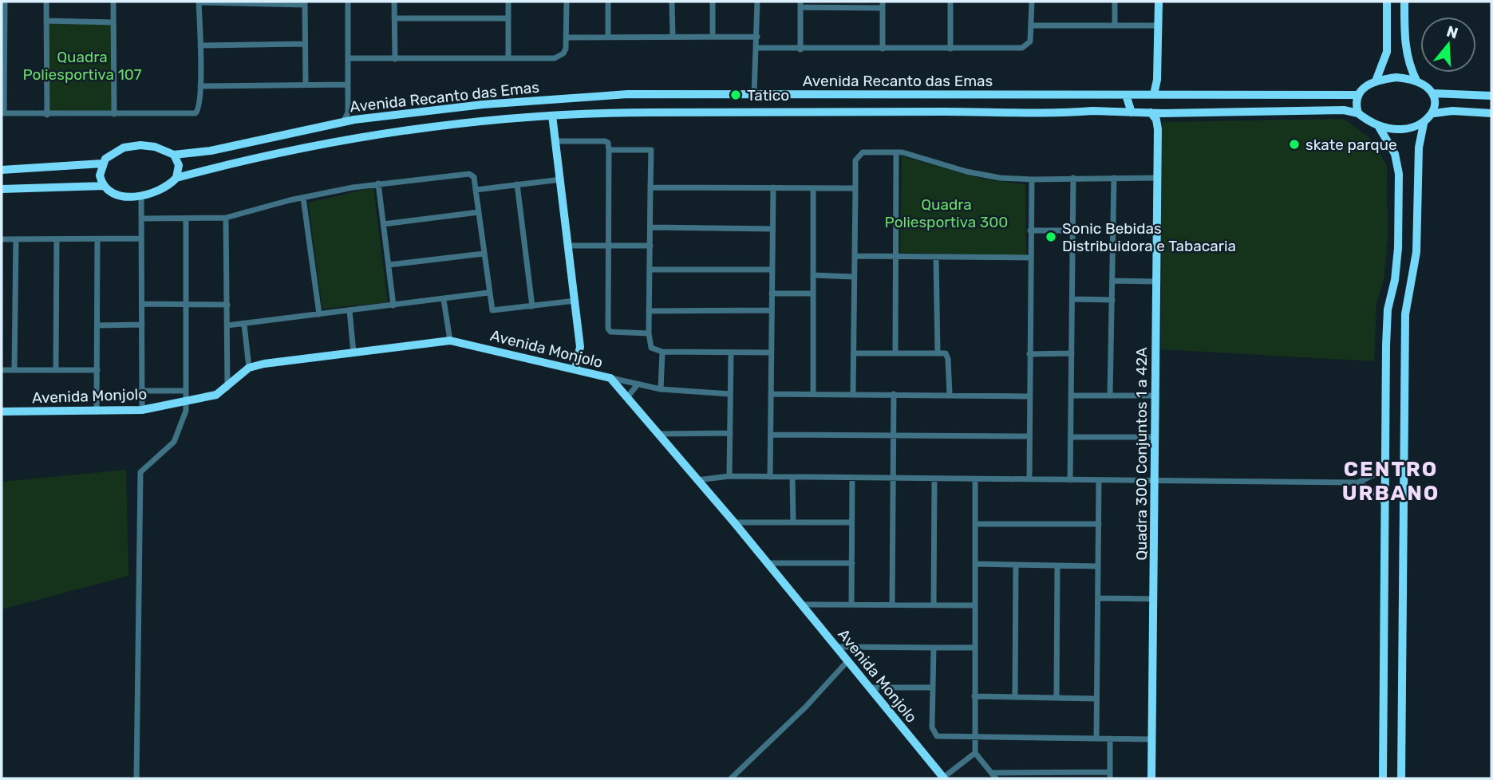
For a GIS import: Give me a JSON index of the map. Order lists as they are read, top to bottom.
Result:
{
  "streets": {
    "main road": ["Avenida Recanto das Emas", "Avenida Monjolo", "Quadra 300 Conjuntos 1 a 42A"]
  },
  "crossings": [
    ["Avenida Recanto das Emas", "Quadra 300 Conjuntos 1 a 42A"]
  ],
  "districts": ["CENTRO URBANO"],
  "parks": ["Quadra Poliesportiva 107", "Quadra Poliesportiva 300"],
  "places": ["Tatico", "skate parque", "Sonic Bebidas Distribuidora e Tabacaria"],
  "north": "top"
}
